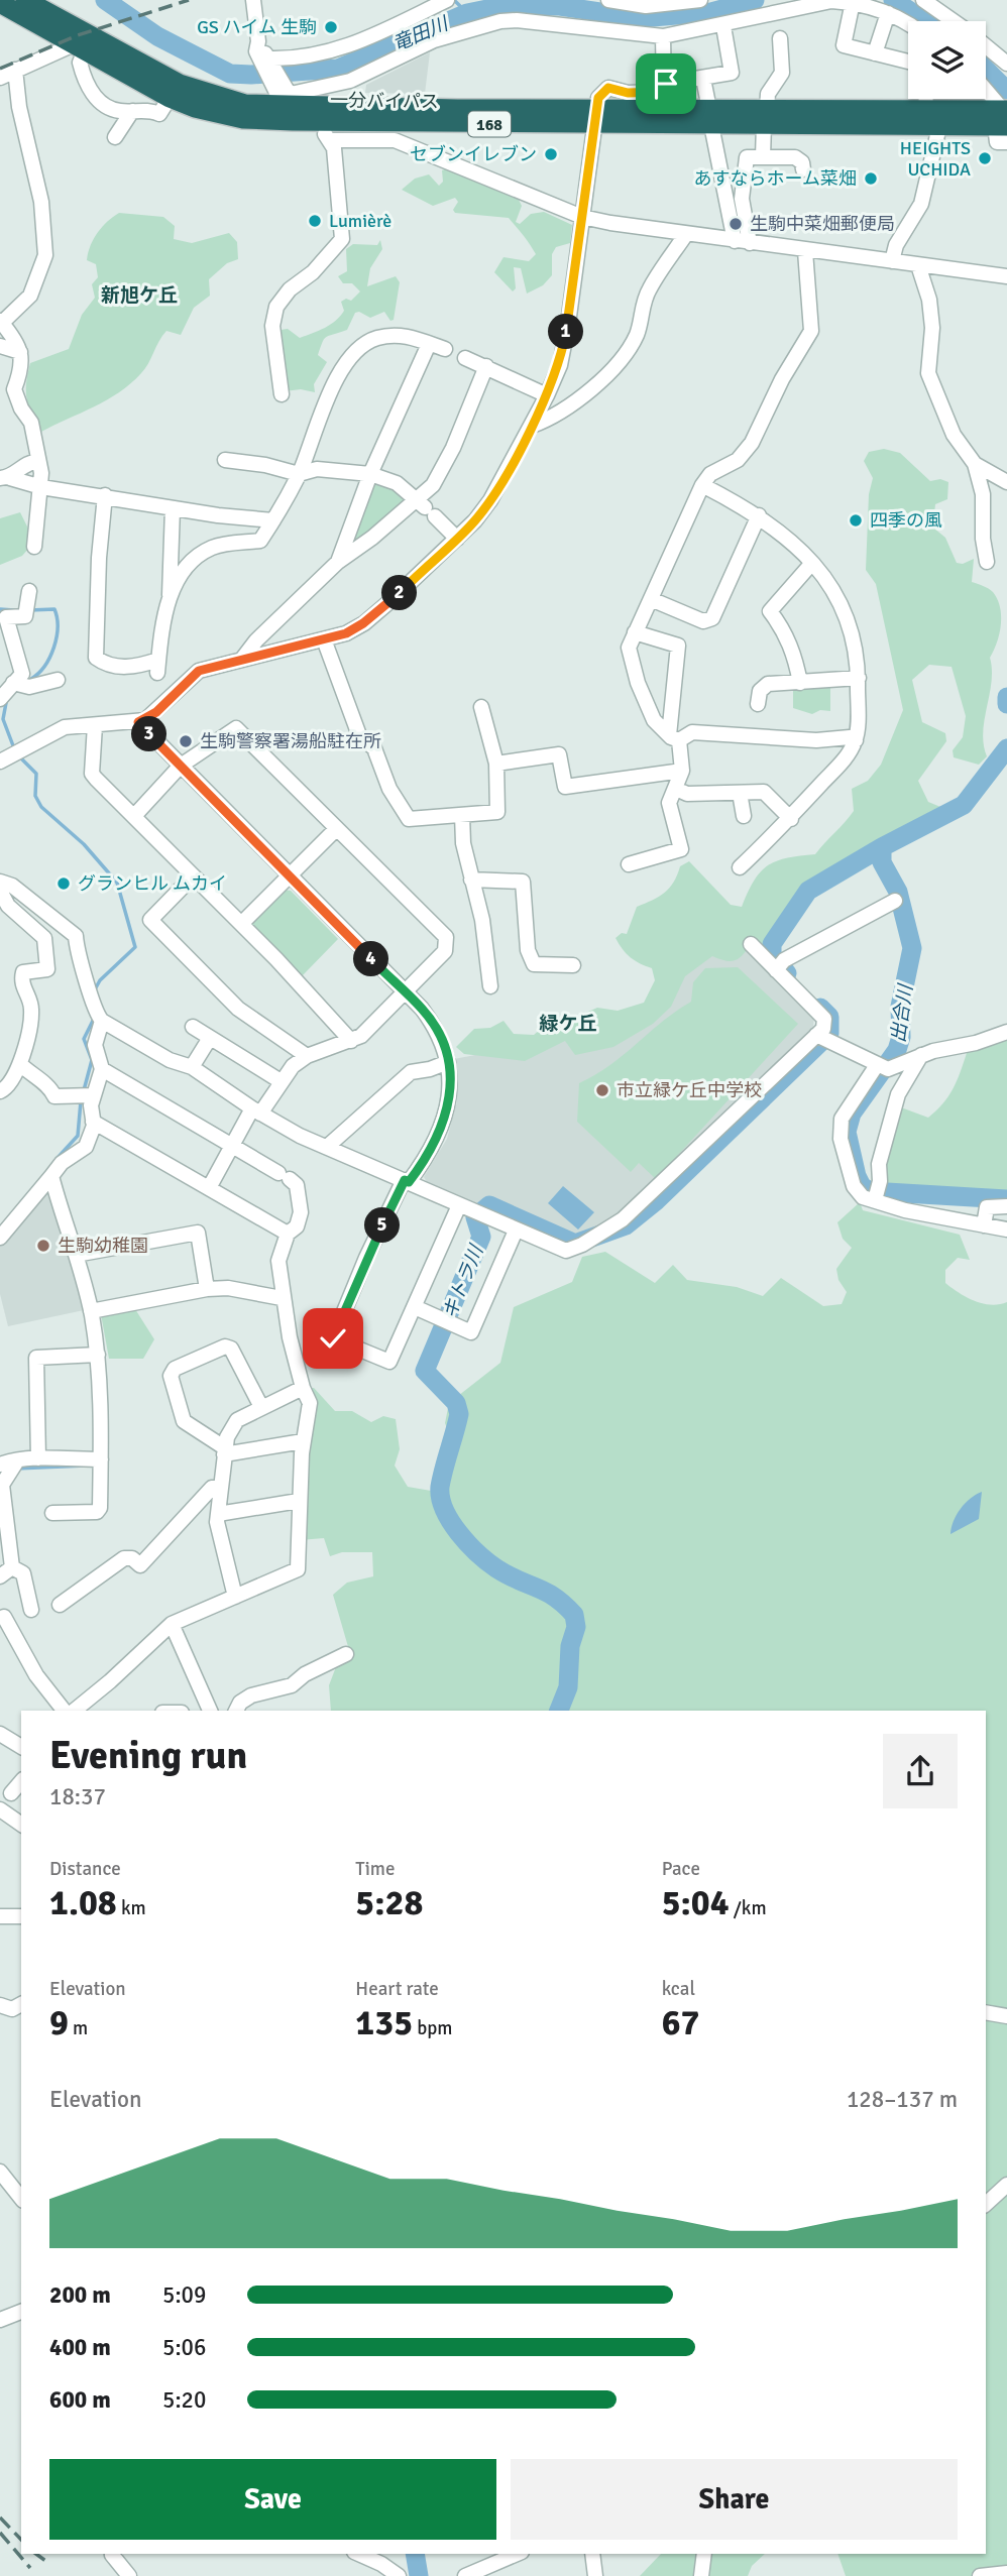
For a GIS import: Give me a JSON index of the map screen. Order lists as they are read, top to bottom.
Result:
{
  "streets": {
    "highway": ["一分バイパス", "168"]
  },
  "districts": ["新旭ケ丘", "緑ケ丘"],
  "water": ["竜田川", "出合川", "キトラ川"],
  "places": [
    "GS ハイム 生駒",
    "セブンイレブン",
    "HEIGHTS UCHIDA",
    "あすならホーム菜畑",
    "Lumièrè",
    "生駒中菜畑郵便局",
    "四季の風",
    "生駒警察署湯船駐在所",
    "グランヒル ムカイ",
    "市立緑ケ丘中学校",
    "生駒幼稚園"
  ],
  "page": {
    "pins": [
      "1",
      "2",
      "3",
      "4",
      "5"
    ],
    "heading": ["Evening run", "18:37"],
    "stats": [
      ["Distance", "1.08 km"],
      ["Time", "5:28"],
      ["Pace", "5:04 /km"],
      ["Elevation", "9 m"],
      ["Heart rate", "135 bpm"],
      ["kcal", "67"]
    ],
    "chart": ["Elevation", "128–137 m"],
    "list": [
      {
        "name": "200 m",
        "note": "5:09"
      },
      {
        "name": "400 m",
        "note": "5:06"
      },
      {
        "name": "600 m",
        "note": "5:20"
      }
    ],
    "buttons": ["Save", "Share"]
  }
}
